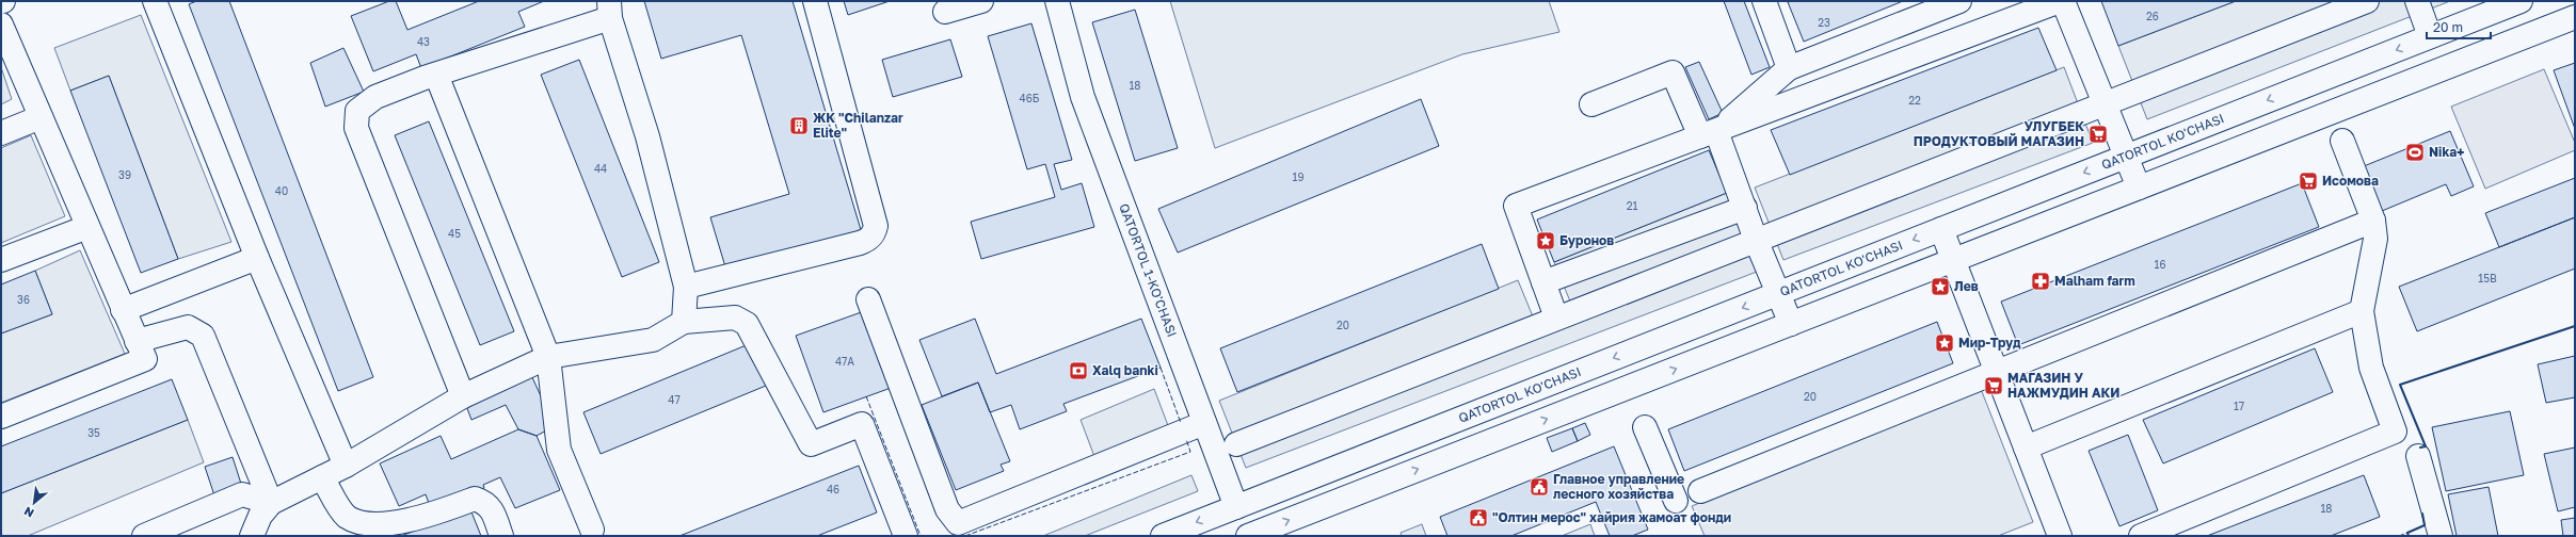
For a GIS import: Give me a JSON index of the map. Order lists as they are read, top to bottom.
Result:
{
  "streets": {
    "street": ["QATORTOL KO'CHASI", "QATORTOL 1-KO'CHASI"]
  },
  "crossings": [
    ["QATORTOL KO'CHASI", "QATORTOL 1-KO'CHASI"]
  ],
  "places": {
    "building": ["ЖК \"Chilanzar Elite\""],
    "supermarket": ["УЛУГБЕК ПРОДУКТОВЫЙ МАГАЗИН", "Исомова", "МАГАЗИН У НАЖМУДИН АКИ"],
    "sports": ["Nika+"],
    "place": ["Буронов", "Лев", "Мир-Труд"],
    "pharmacy": ["Malham farm"],
    "bank": ["Xalq banki"],
    "public building": ["Главное управление лесного хозяйства", "\"Олтин мерос\" хайрия жамоат фонди"]
  },
  "house_numbers": [
    "26",
    "23",
    "43",
    "18",
    "46Б",
    "22",
    "44",
    "39",
    "19",
    "40",
    "21",
    "45",
    "16",
    "15B",
    "36",
    "20",
    "47A",
    "20",
    "47",
    "17",
    "35",
    "46",
    "18"
  ],
  "scale_bar": "20 m",
  "north": "bottom left"
}
